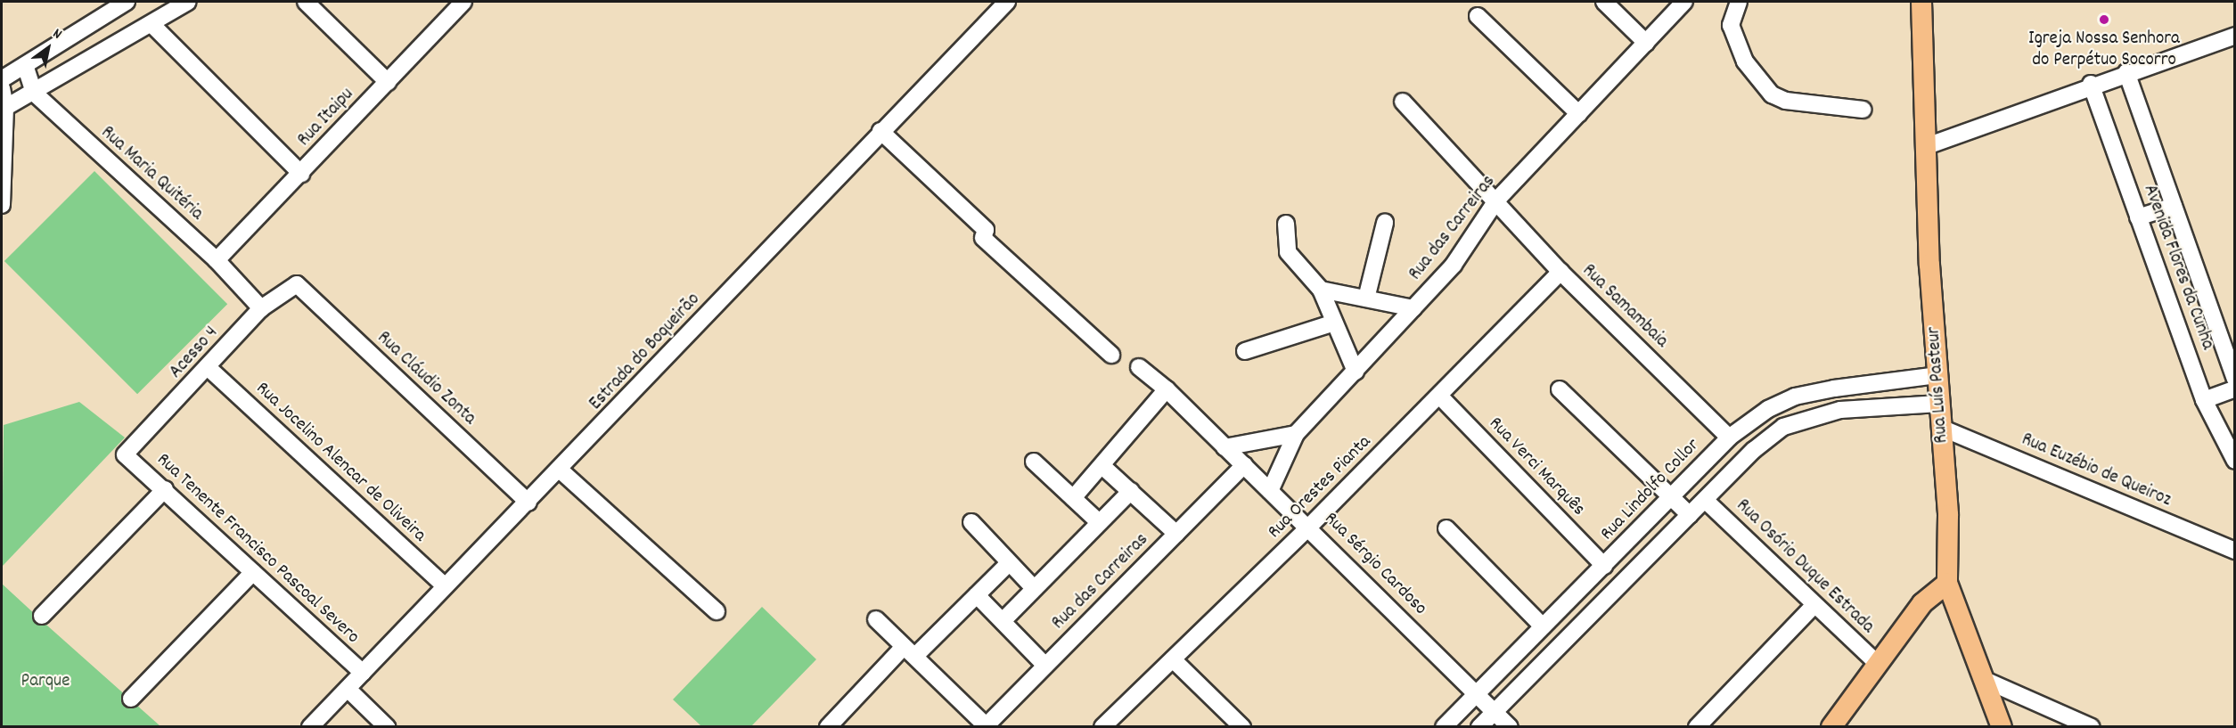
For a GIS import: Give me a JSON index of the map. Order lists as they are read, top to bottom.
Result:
{
  "streets": {
    "main road": ["Rua Luís Pasteur"],
    "street": [
      "Rua Itaipu",
      "Rua Maria Quitéria",
      "Rua das Carreiras",
      "Avenida Flores da Cunha",
      "Rua Samambaia",
      "Estrada do Boqueirão",
      "Acesso 4",
      "Rua Cláudio Zonta",
      "Rua Jocelino Alencar de Oliveira",
      "Rua Verci Marquês",
      "Rua Euzébio de Queiroz",
      "Rua Orestes Pianta",
      "Rua Lindolfo Collor",
      "Rua Tenente Francisco Pascoal Severo",
      "Rua Sérgio Cardoso",
      "Rua Osório Duque Estrada"
    ]
  },
  "crossings": [
    ["Rua Itaipu", "Rua Maria Quitéria"],
    ["Rua Maria Quitéria", "Acesso 4"],
    ["Rua das Carreiras", "Rua Samambaia"],
    ["Rua das Carreiras", "Rua Sérgio Cardoso"],
    ["Rua Samambaia", "Rua Orestes Pianta"],
    ["Rua Samambaia", "Rua Lindolfo Collor"],
    ["Estrada do Boqueirão", "Rua Cláudio Zonta"],
    ["Estrada do Boqueirão", "Rua Jocelino Alencar de Oliveira"],
    ["Estrada do Boqueirão", "Rua Tenente Francisco Pascoal Severo"],
    ["Acesso 4", "Rua Cláudio Zonta"],
    ["Acesso 4", "Rua Jocelino Alencar de Oliveira"],
    ["Acesso 4", "Rua Tenente Francisco Pascoal Severo"],
    ["Rua Luís Pasteur", "Rua Euzébio de Queiroz"],
    ["Rua Luís Pasteur", "Rua Lindolfo Collor"],
    ["Rua Verci Marquês", "Rua Orestes Pianta"],
    ["Rua Verci Marquês", "Rua Lindolfo Collor"],
    ["Rua Orestes Pianta", "Rua Sérgio Cardoso"],
    ["Rua Lindolfo Collor", "Rua Sérgio Cardoso"]
  ],
  "parks": ["Parque"],
  "places": ["Igreja Nossa Senhora do Perpétuo Socorro"],
  "north": "top right"
}
